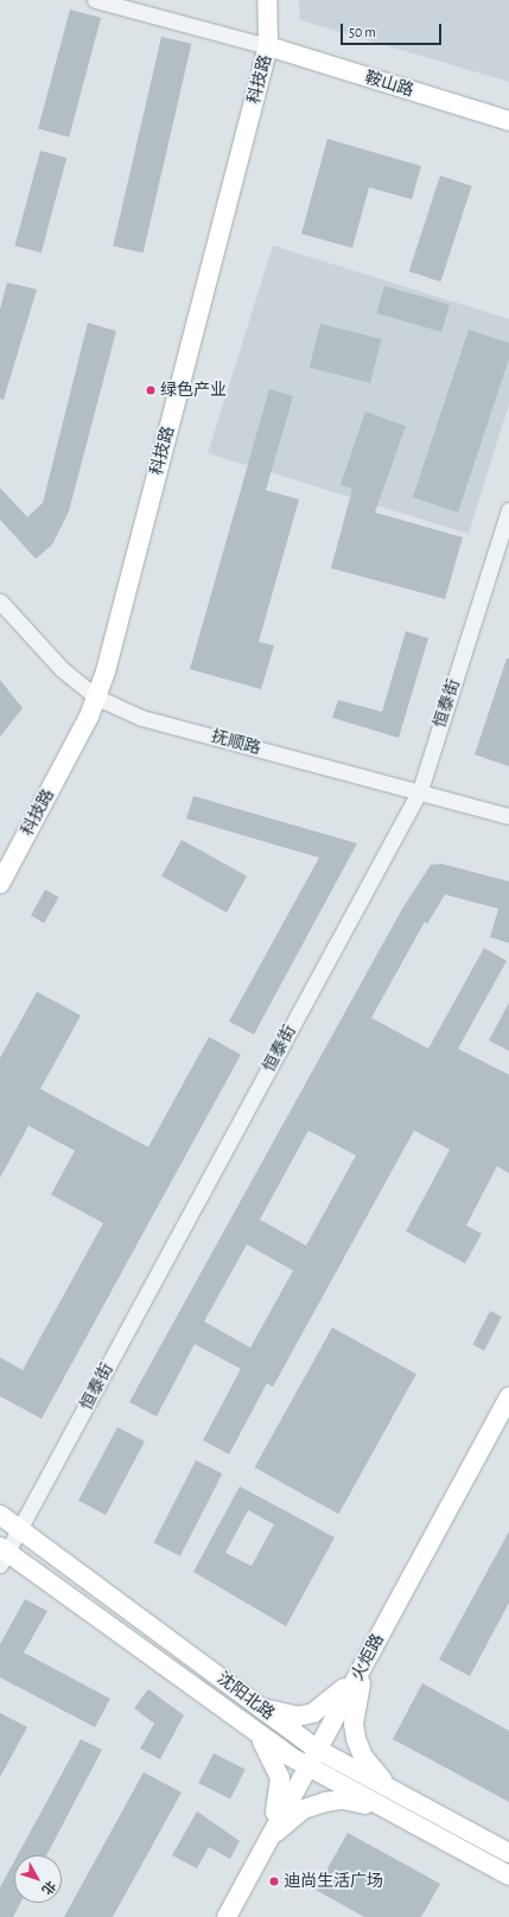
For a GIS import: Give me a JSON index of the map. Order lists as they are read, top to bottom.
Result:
{
  "streets": {
    "main road": [
      "科技路",
      "鞍山路",
      "火炬路",
      "沈阳北路"
    ],
    "street": ["恒泰街", "抚顺路"]
  },
  "crossings": [
    ["科技路", "鞍山路"],
    ["科技路", "抚顺路"],
    ["恒泰街", "抚顺路"],
    ["恒泰街", "沈阳北路"],
    ["火炬路", "沈阳北路"]
  ],
  "places": ["绿色产业", "迪尚生活广场"],
  "scale_bar": "50 m",
  "north": "bottom right"
}
